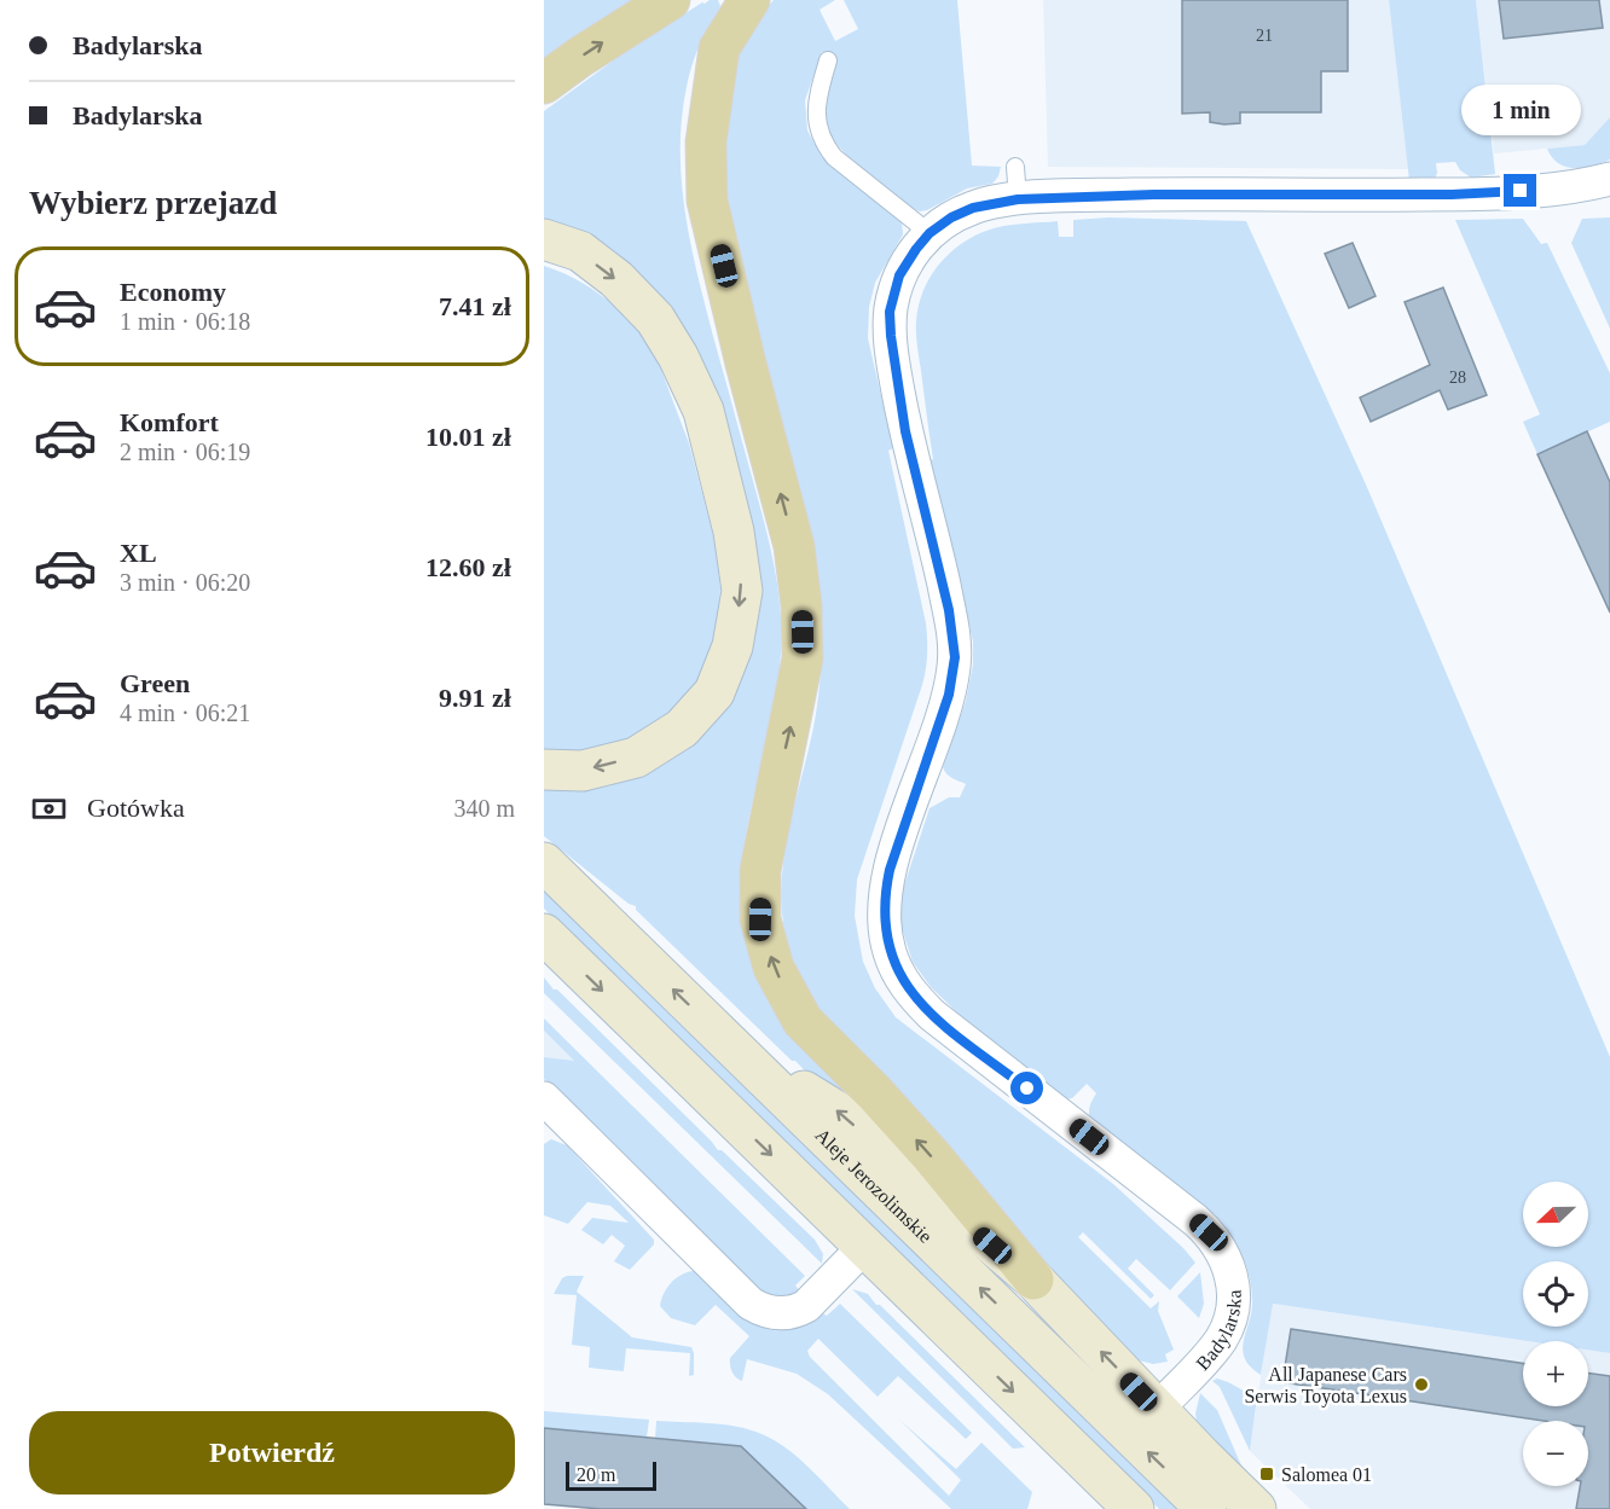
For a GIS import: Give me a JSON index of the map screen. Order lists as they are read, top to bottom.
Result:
{
  "streets": {
    "main road": ["Aleje Jerozolimskie"],
    "street": ["Badylarska"]
  },
  "places": {
    "other": ["All Japanese Cars Serwis Toyota Lexus"],
    "transit": ["Salomea 01"]
  },
  "house_numbers": ["21", "28"],
  "scale_bar": "20 m",
  "north": "left",
  "page": {
    "banner": ["Badylarska", "Badylarska"],
    "bubble": "1 min",
    "heading": "Wybierz przejazd",
    "list": [
      {
        "name": "Economy",
        "note": "1 min · 06:18",
        "value": "7.41 zł"
      },
      {
        "name": "Komfort",
        "note": "2 min · 06:19",
        "value": "10.01 zł"
      },
      {
        "name": "XL",
        "note": "3 min · 06:20",
        "value": "12.60 zł"
      },
      {
        "name": "Green",
        "note": "4 min · 06:21",
        "value": "9.91 zł"
      }
    ],
    "pay": ["Gotówka", "340 m"],
    "map_buttons": ["+", "−"],
    "buttons": "Potwierdź",
    "scale": "20 m"
  }
}
